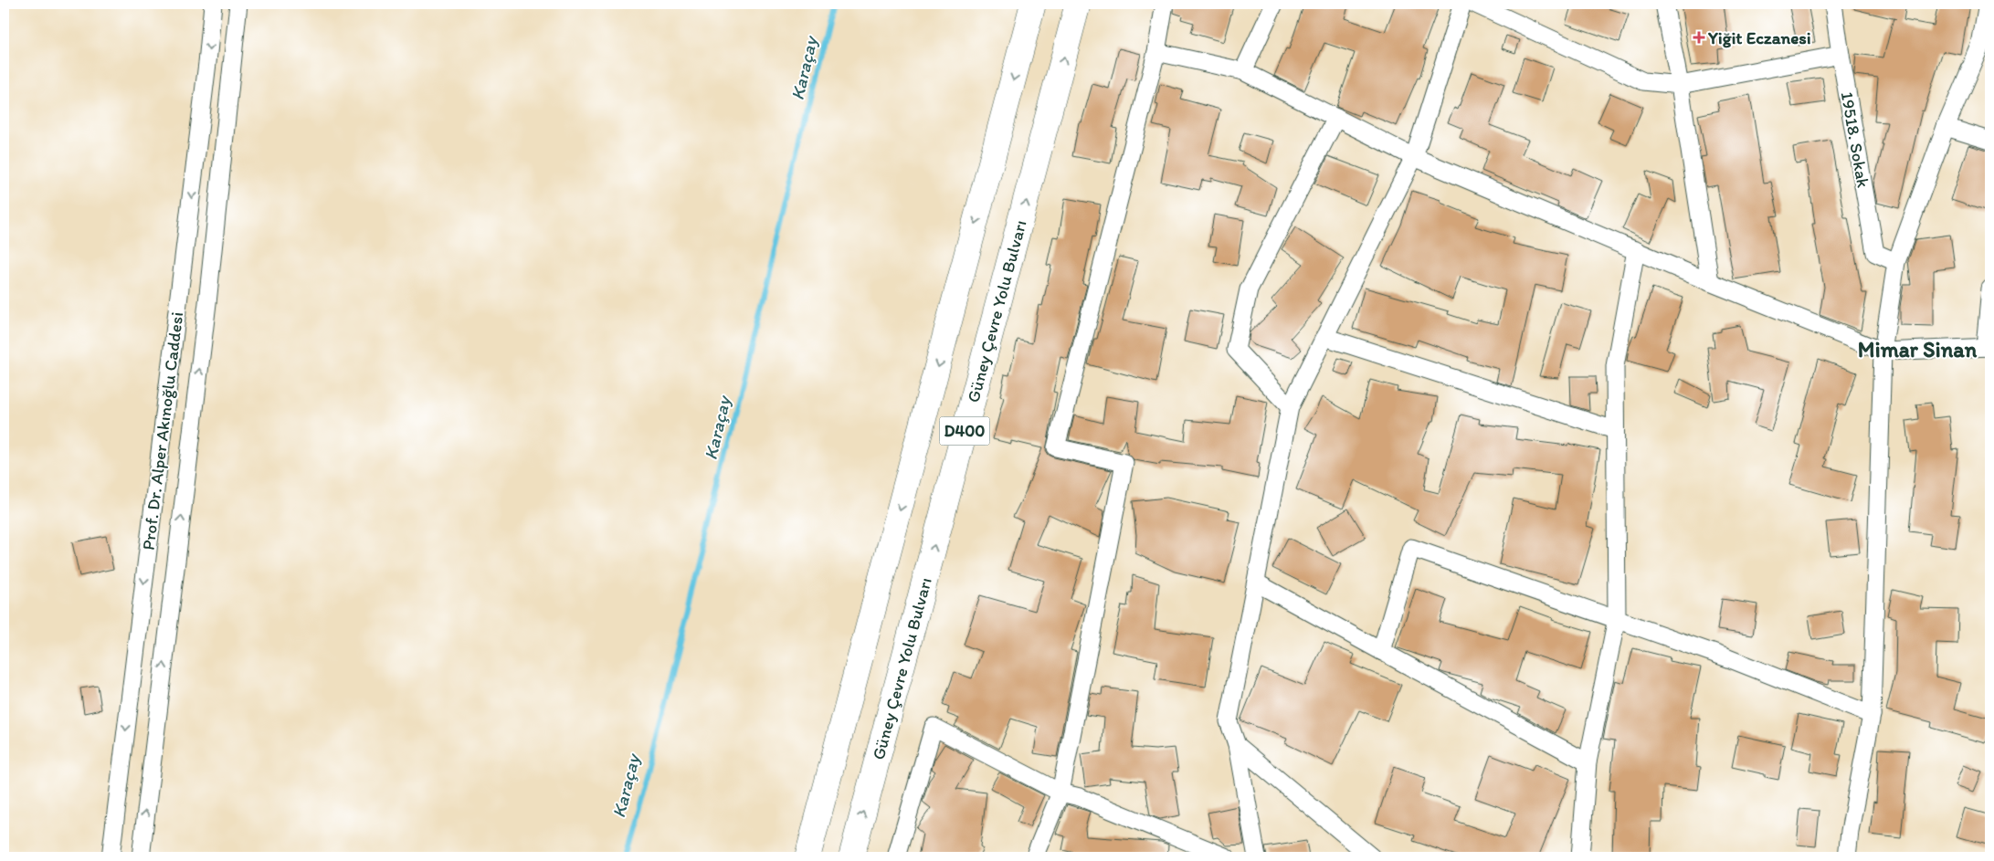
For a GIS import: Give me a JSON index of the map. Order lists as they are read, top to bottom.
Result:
{
  "streets": {
    "highway": ["Güney Çevre Yolu Bulvarı", "D400"],
    "street": ["19518. Sokak", "Prof. Dr. Alper Akınoğlu Caddesi"]
  },
  "districts": ["Mimar Sinan"],
  "water": ["Karaçay"],
  "places": {
    "health": ["Yiğit Eczanesi"]
  }
}
